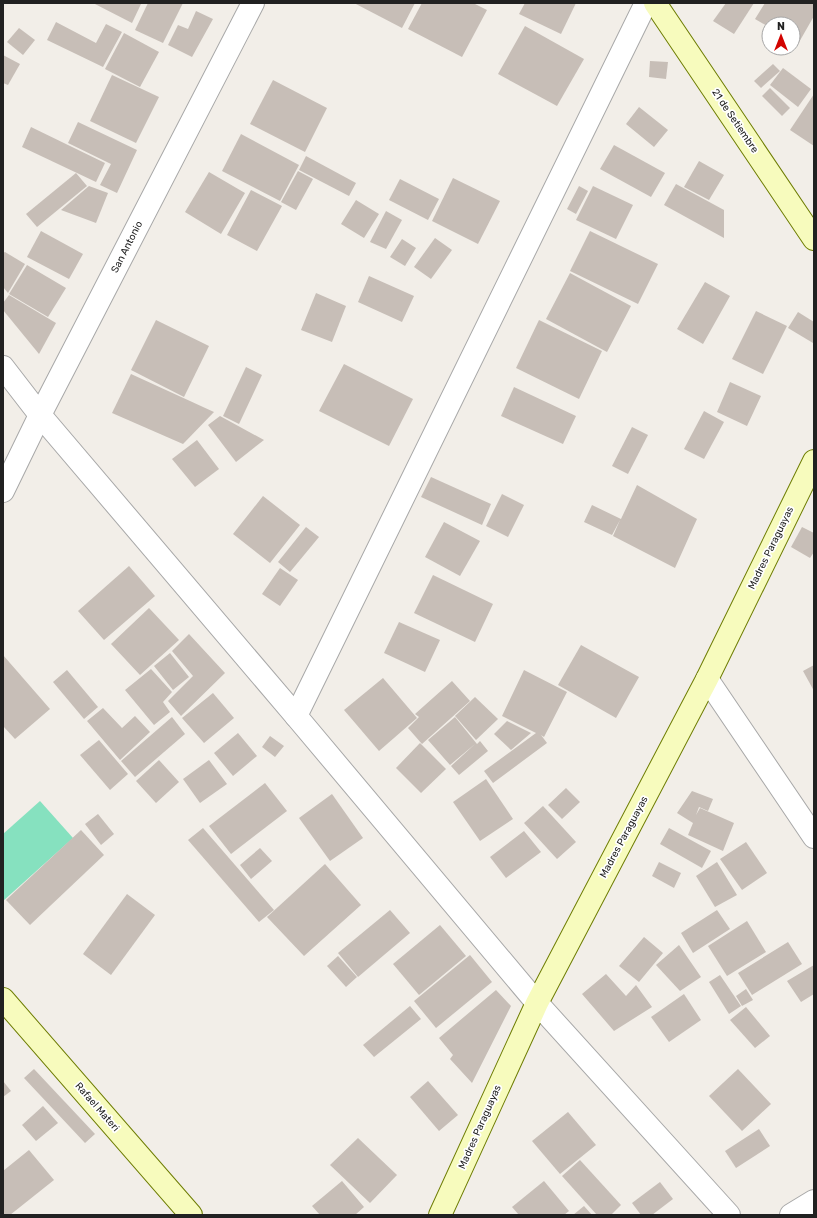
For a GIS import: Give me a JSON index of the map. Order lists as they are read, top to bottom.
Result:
{
  "streets": {
    "main road": ["21 de Setiembre", "Madres Paraguayas", "Rafael Materi"],
    "street": ["San Antonio"]
  },
  "north": "top"
}
